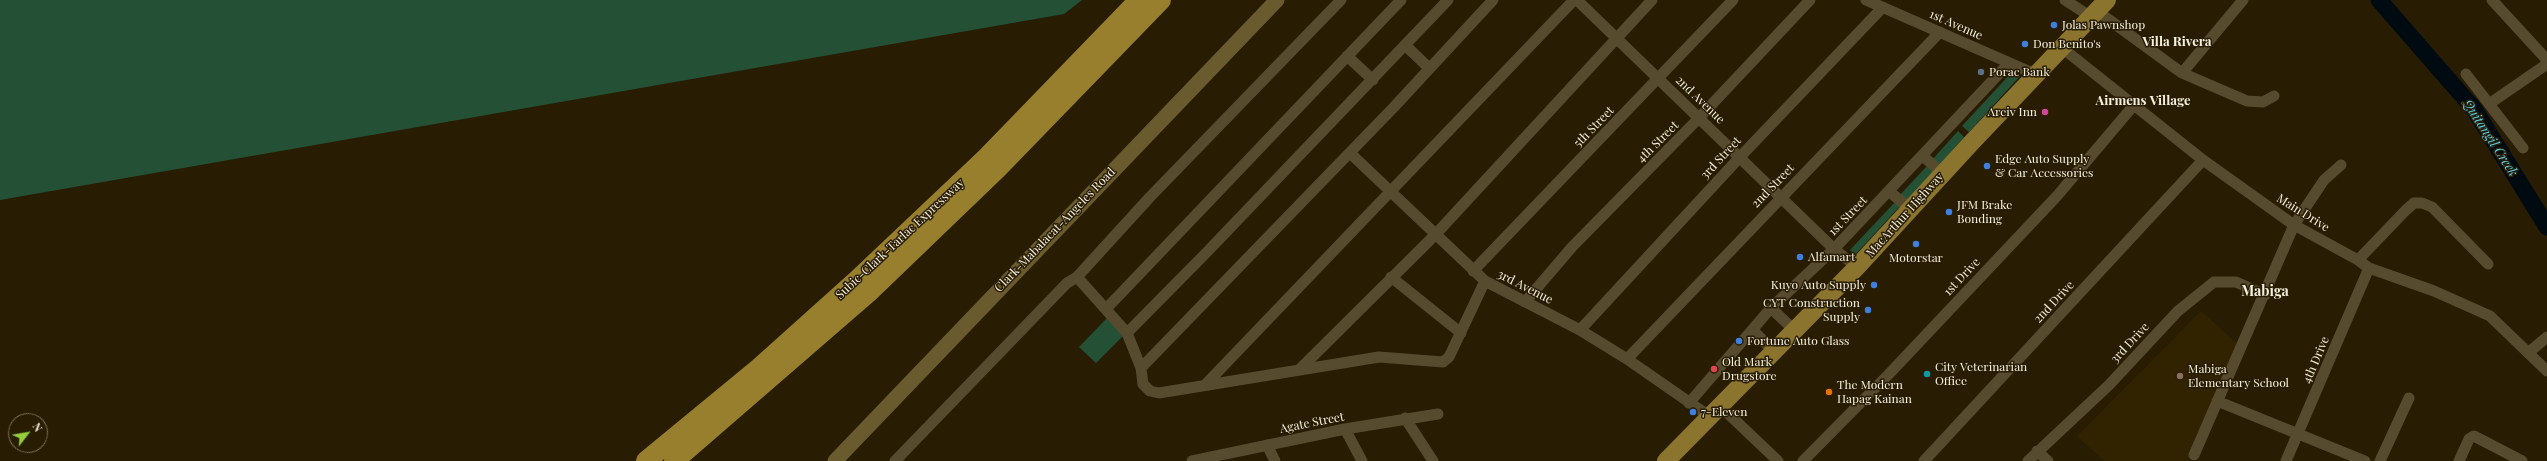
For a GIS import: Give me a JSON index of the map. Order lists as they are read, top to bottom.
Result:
{
  "streets": {
    "highway": ["MacArthur Highway", "Subic-Clark-Tarlac Expressway"],
    "main road": ["Clark-Mabalacat-Angeles Road"],
    "street": [
      "1st Avenue",
      "2nd Avenue",
      "5th Street",
      "4th Street",
      "3rd Street",
      "2nd Street",
      "Main Drive",
      "1st Street",
      "1st Drive",
      "3rd Avenue",
      "2nd Drive",
      "3rd Drive",
      "4th Drive",
      "Agate Street"
    ]
  },
  "crossings": [
    ["1st Avenue", "3rd Street"],
    ["1st Avenue", "2nd Street"],
    ["1st Avenue", "MacArthur Highway"],
    ["1st Avenue", "1st Street"],
    ["2nd Avenue", "5th Street"],
    ["2nd Avenue", "4th Street"],
    ["2nd Avenue", "3rd Street"],
    ["2nd Avenue", "2nd Street"],
    ["2nd Avenue", "MacArthur Highway"],
    ["2nd Avenue", "1st Street"],
    ["5th Street", "3rd Avenue"],
    ["4th Street", "3rd Avenue"],
    ["3rd Street", "3rd Avenue"],
    ["2nd Street", "3rd Avenue"],
    ["Main Drive", "MacArthur Highway"],
    ["Main Drive", "1st Drive"],
    ["Main Drive", "2nd Drive"],
    ["Main Drive", "4th Drive"],
    ["MacArthur Highway", "3rd Avenue"],
    ["1st Street", "3rd Avenue"]
  ],
  "districts": ["Villa Rivera", "Airmens Village", "Mabiga"],
  "water": ["Quitangil Creek"],
  "places": [
    "Jolas Pawnshop",
    "Don Benito's",
    "Porac Bank",
    "Areiv Inn",
    "Edge Auto Supply & Car Accessories",
    "JFM Brake Bonding",
    "Motorstar",
    "Alfamart",
    "Kuyo Auto Supply",
    "CYT Construction Supply",
    "Fortune Auto Glass",
    "Old Mark Drugstore",
    "City Veterinarian Office",
    "Mabiga Elementary School",
    "The Modern Hapag Kainan",
    "7-Eleven"
  ],
  "north": "top right"
}
